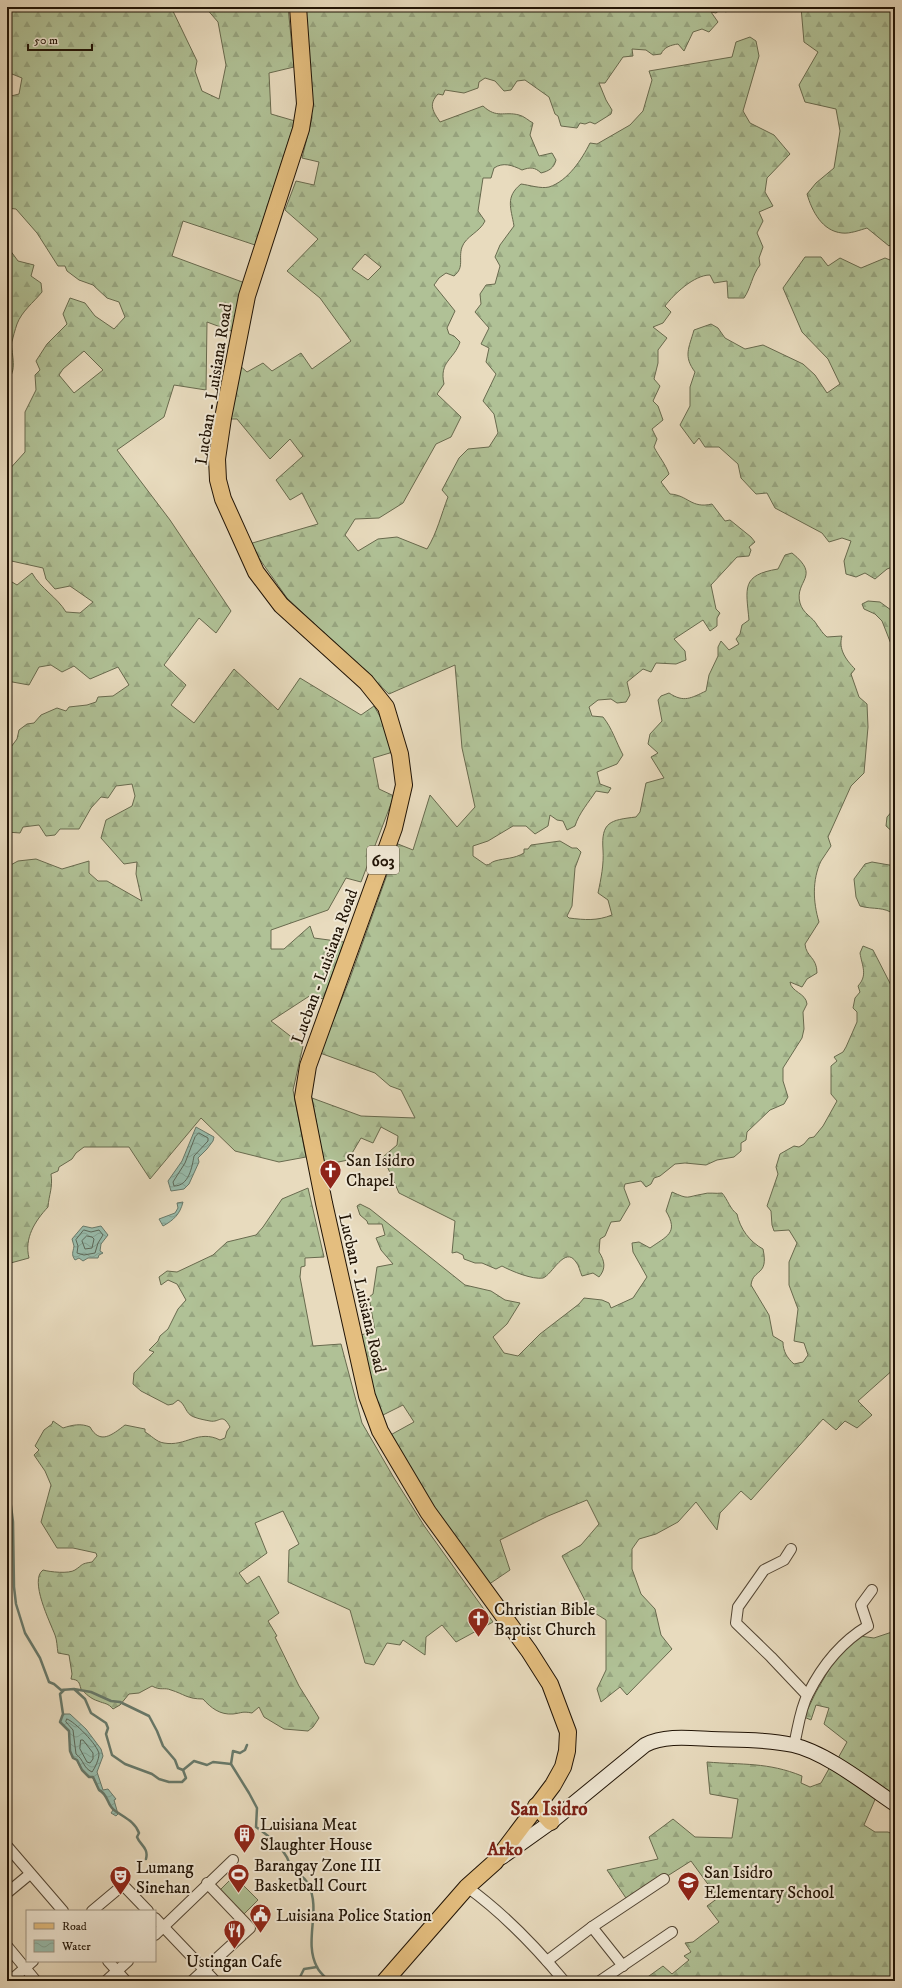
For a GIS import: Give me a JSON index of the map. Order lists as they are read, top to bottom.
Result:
{
  "streets": {
    "main road": ["Lucban - Luisiana Road", "603"]
  },
  "crossings": [
    ["Lucban - Luisiana Road", "603"]
  ],
  "districts": ["San Isidro", "Arko"],
  "places": {
    "church": ["San Isidro Chapel", "Christian Bible Baptist Church"],
    "building": ["Luisiana Meat Slaughter House"],
    "sports": ["Barangay Zone III Basketball Court"],
    "theatre": ["Lumang Sinehan"],
    "school or university": ["San Isidro Elementary School"],
    "public building": ["Luisiana Police Station"],
    "restaurant": ["Ustingan Cafe"]
  },
  "legend": ["Road", "Water"],
  "scale_bar": "50 m"
}
